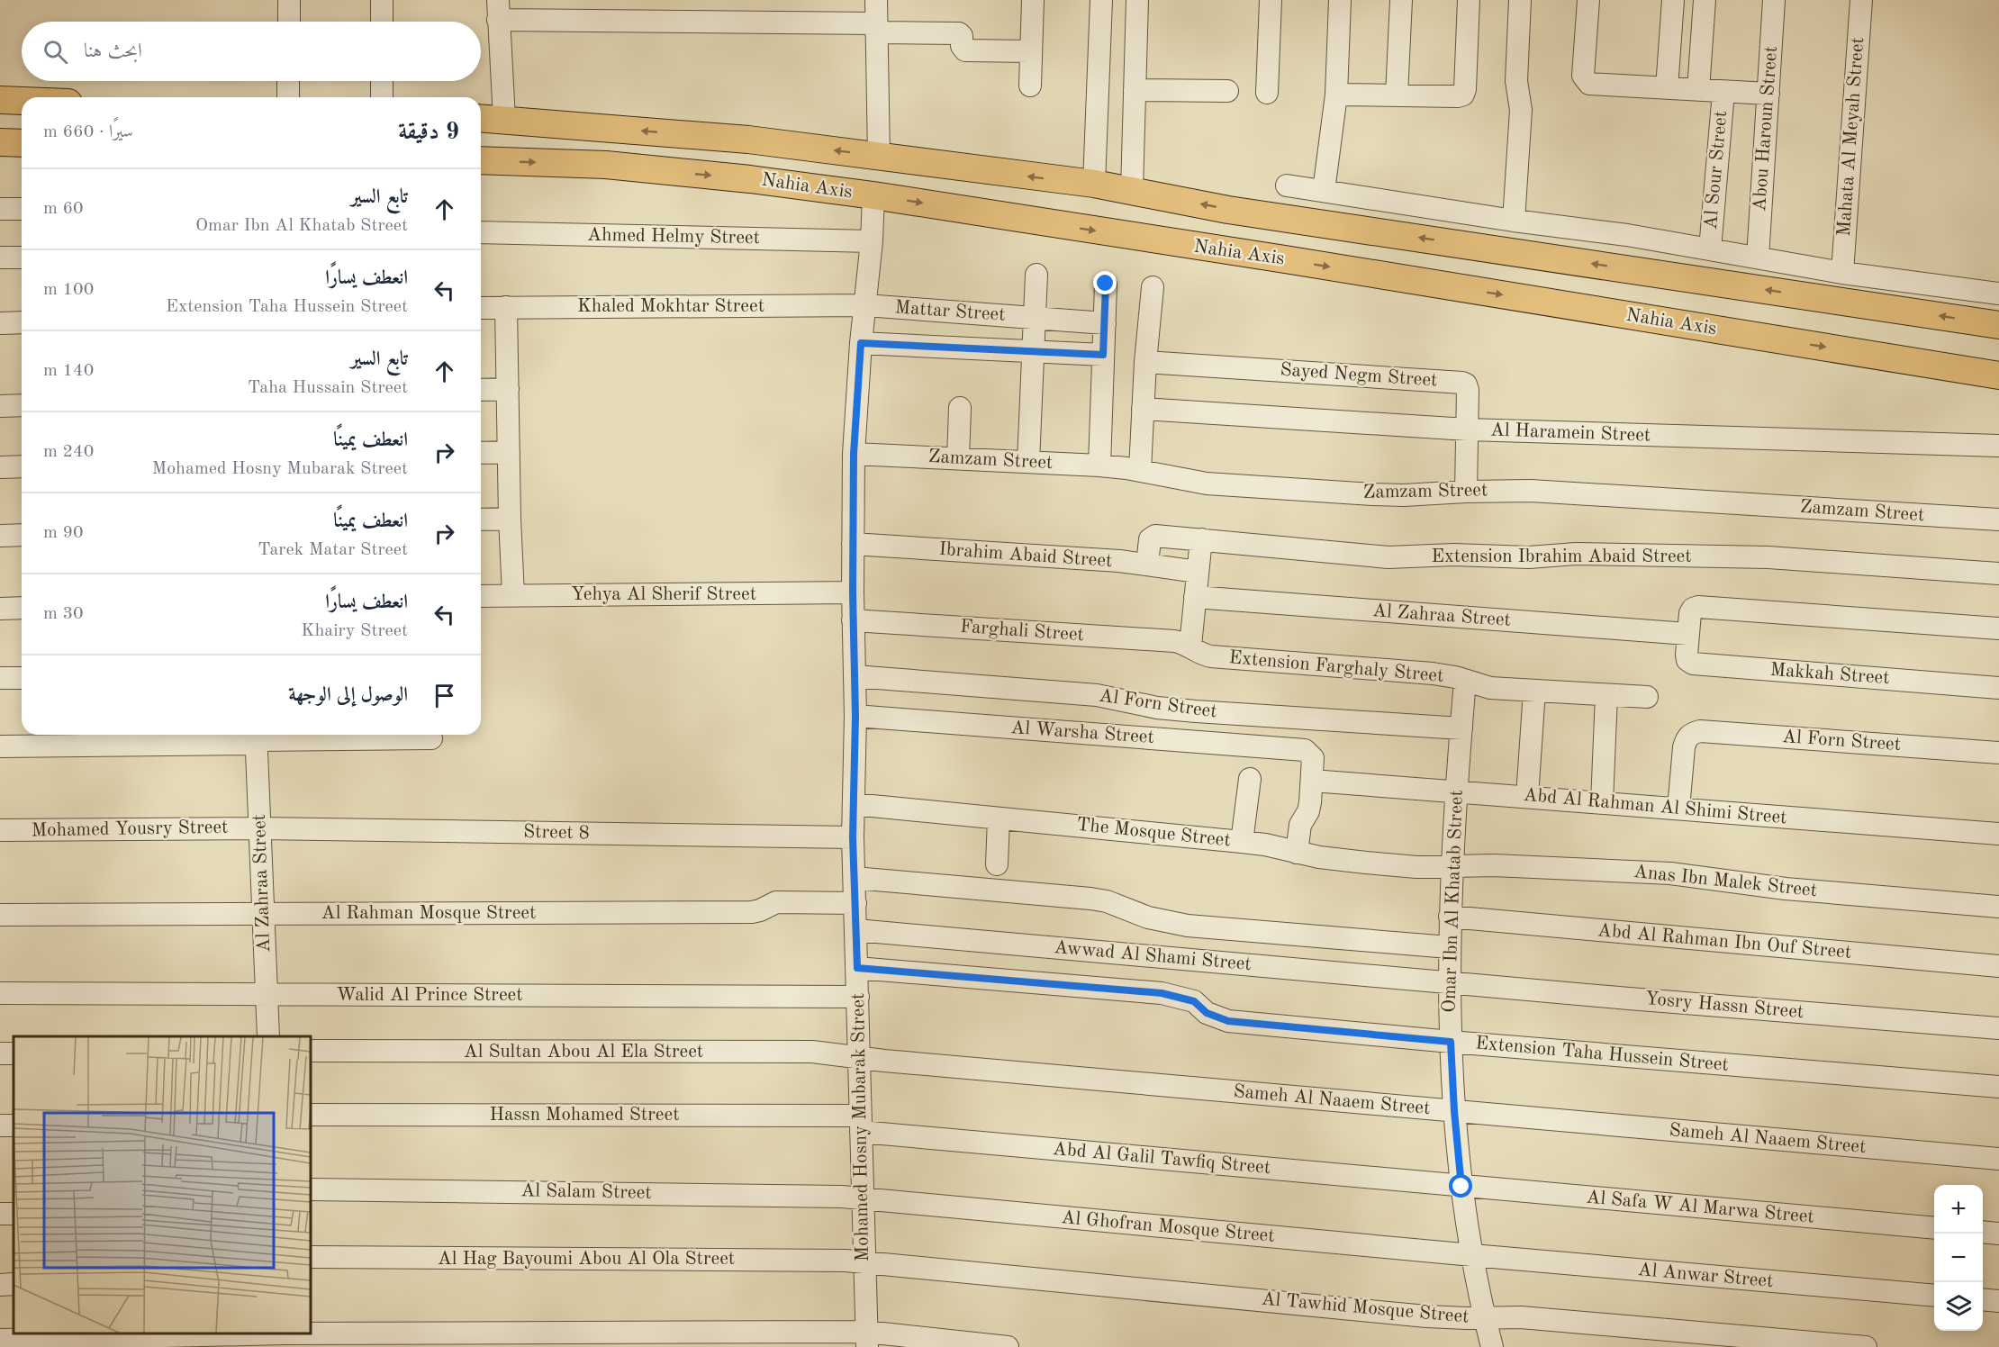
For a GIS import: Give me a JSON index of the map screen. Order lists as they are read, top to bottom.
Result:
{
  "streets": {
    "main road": ["Nahia Axis"],
    "street": [
      "Abou Haroun Street",
      "Mahata Al Meyah Street",
      "Al Sour Street",
      "Ahmed Helmy Street",
      "Khaled Mokhtar Street",
      "Mattar Street",
      "Sayed Negm Street",
      "Al Haramein Street",
      "Zamzam Street",
      "Ibrahim Abaid Street",
      "Extension Ibrahim Abaid Street",
      "Yehya Al Sherif Street",
      "Al Zahraa Street",
      "Farghali Street",
      "Extension Farghaly Street",
      "Makkah Street",
      "Al Forn Street",
      "Al Warsha Street",
      "Abd Al Rahman Al Shimi Street",
      "Mohamed Yousry Street",
      "Street 8",
      "The Mosque Street",
      "Anas Ibn Malek Street",
      "Omar Ibn Al Khatab Street",
      "Al Rahman Mosque Street",
      "Abd Al Rahman Ibn Ouf Street",
      "Awwad Al Shami Street",
      "Walid Al Prince Street",
      "Yosry Hassn Street",
      "Al Sultan Abou Al Ela Street",
      "Extension Taha Hussein Street",
      "Sameh Al Naaem Street",
      "Hassn Mohamed Street",
      "Mohamed Hosny Mubarak Street",
      "Abd Al Galil Tawfiq Street",
      "Al Salam Street",
      "Al Safa W Al Marwa Street",
      "Al Ghofran Mosque Street",
      "Al Hag Bayoumi Abou Al Ola Street",
      "Al Anwar Street",
      "Al Tawhid Mosque Street"
    ]
  },
  "crossings": [
    ["Abou Haroun Street", "Al Sour Street"],
    ["Nahia Axis", "Mohamed Hosny Mubarak Street"],
    ["Ahmed Helmy Street", "Mohamed Hosny Mubarak Street"],
    ["Khaled Mokhtar Street", "Mattar Street"],
    ["Khaled Mokhtar Street", "Mohamed Hosny Mubarak Street"],
    ["Mattar Street", "Mohamed Hosny Mubarak Street"],
    ["Sayed Negm Street", "Al Haramein Street"],
    ["Sayed Negm Street", "Zamzam Street"],
    ["Zamzam Street", "Mohamed Hosny Mubarak Street"],
    ["Ibrahim Abaid Street", "Extension Ibrahim Abaid Street"],
    ["Ibrahim Abaid Street", "Mohamed Hosny Mubarak Street"],
    ["Yehya Al Sherif Street", "Mohamed Hosny Mubarak Street"],
    ["Al Zahraa Street", "Makkah Street"],
    ["Al Zahraa Street", "Mohamed Yousry Street"],
    ["Al Zahraa Street", "Street 8"],
    ["Al Zahraa Street", "Al Rahman Mosque Street"],
    ["Al Zahraa Street", "Walid Al Prince Street"],
    ["Farghali Street", "Extension Farghaly Street"],
    ["Farghali Street", "Mohamed Hosny Mubarak Street"],
    ["Extension Farghaly Street", "Omar Ibn Al Khatab Street"],
    ["Al Forn Street", "Abd Al Rahman Al Shimi Street"],
    ["Al Forn Street", "Omar Ibn Al Khatab Street"],
    ["Al Forn Street", "Mohamed Hosny Mubarak Street"],
    ["Al Warsha Street", "Abd Al Rahman Al Shimi Street"],
    ["Al Warsha Street", "Mohamed Hosny Mubarak Street"],
    ["Abd Al Rahman Al Shimi Street", "Omar Ibn Al Khatab Street"],
    ["Mohamed Yousry Street", "Street 8"],
    ["Street 8", "Mohamed Hosny Mubarak Street"],
    ["The Mosque Street", "Anas Ibn Malek Street"],
    ["The Mosque Street", "Omar Ibn Al Khatab Street"],
    ["The Mosque Street", "Mohamed Hosny Mubarak Street"],
    ["Anas Ibn Malek Street", "Omar Ibn Al Khatab Street"],
    ["Omar Ibn Al Khatab Street", "Abd Al Rahman Ibn Ouf Street"],
    ["Omar Ibn Al Khatab Street", "Awwad Al Shami Street"],
    ["Omar Ibn Al Khatab Street", "Yosry Hassn Street"],
    ["Omar Ibn Al Khatab Street", "Extension Taha Hussein Street"],
    ["Omar Ibn Al Khatab Street", "Sameh Al Naaem Street"],
    ["Omar Ibn Al Khatab Street", "Abd Al Galil Tawfiq Street"],
    ["Omar Ibn Al Khatab Street", "Al Safa W Al Marwa Street"],
    ["Omar Ibn Al Khatab Street", "Al Ghofran Mosque Street"],
    ["Omar Ibn Al Khatab Street", "Al Anwar Street"],
    ["Omar Ibn Al Khatab Street", "Al Tawhid Mosque Street"],
    ["Al Rahman Mosque Street", "Mohamed Hosny Mubarak Street"],
    ["Awwad Al Shami Street", "Yosry Hassn Street"],
    ["Awwad Al Shami Street", "Mohamed Hosny Mubarak Street"],
    ["Walid Al Prince Street", "Mohamed Hosny Mubarak Street"],
    ["Al Sultan Abou Al Ela Street", "Sameh Al Naaem Street"],
    ["Al Sultan Abou Al Ela Street", "Mohamed Hosny Mubarak Street"],
    ["Extension Taha Hussein Street", "Mohamed Hosny Mubarak Street"],
    ["Sameh Al Naaem Street", "Mohamed Hosny Mubarak Street"],
    ["Hassn Mohamed Street", "Mohamed Hosny Mubarak Street"],
    ["Hassn Mohamed Street", "Abd Al Galil Tawfiq Street"],
    ["Mohamed Hosny Mubarak Street", "Abd Al Galil Tawfiq Street"],
    ["Mohamed Hosny Mubarak Street", "Al Salam Street"],
    ["Mohamed Hosny Mubarak Street", "Al Ghofran Mosque Street"],
    ["Mohamed Hosny Mubarak Street", "Al Hag Bayoumi Abou Al Ola Street"],
    ["Mohamed Hosny Mubarak Street", "Al Tawhid Mosque Street"],
    ["Abd Al Galil Tawfiq Street", "Al Safa W Al Marwa Street"],
    ["Al Salam Street", "Al Ghofran Mosque Street"],
    ["Al Ghofran Mosque Street", "Al Anwar Street"],
    ["Al Hag Bayoumi Abou Al Ola Street", "Al Tawhid Mosque Street"]
  ],
  "page": {
    "search": "ابحث هنا",
    "heading": ["9 دقيقة", "سيرًا · 660 m"],
    "list": [
      ["تابع السير", "Omar Ibn Al Khatab Street", "60 m"],
      ["انعطف يسارًا", "Extension Taha Hussein Street", "100 m"],
      ["تابع السير", "Taha Hussain Street", "140 m"],
      ["انعطف يمينًا", "Mohamed Hosny Mubarak Street", "240 m"],
      ["انعطف يمينًا", "Tarek Matar Street", "90 m"],
      ["انعطف يسارًا", "Khairy Street", "30 m"],
      "الوصول إلى الوجهة"
    ],
    "map_buttons": ["+", "−"]
  }
}
